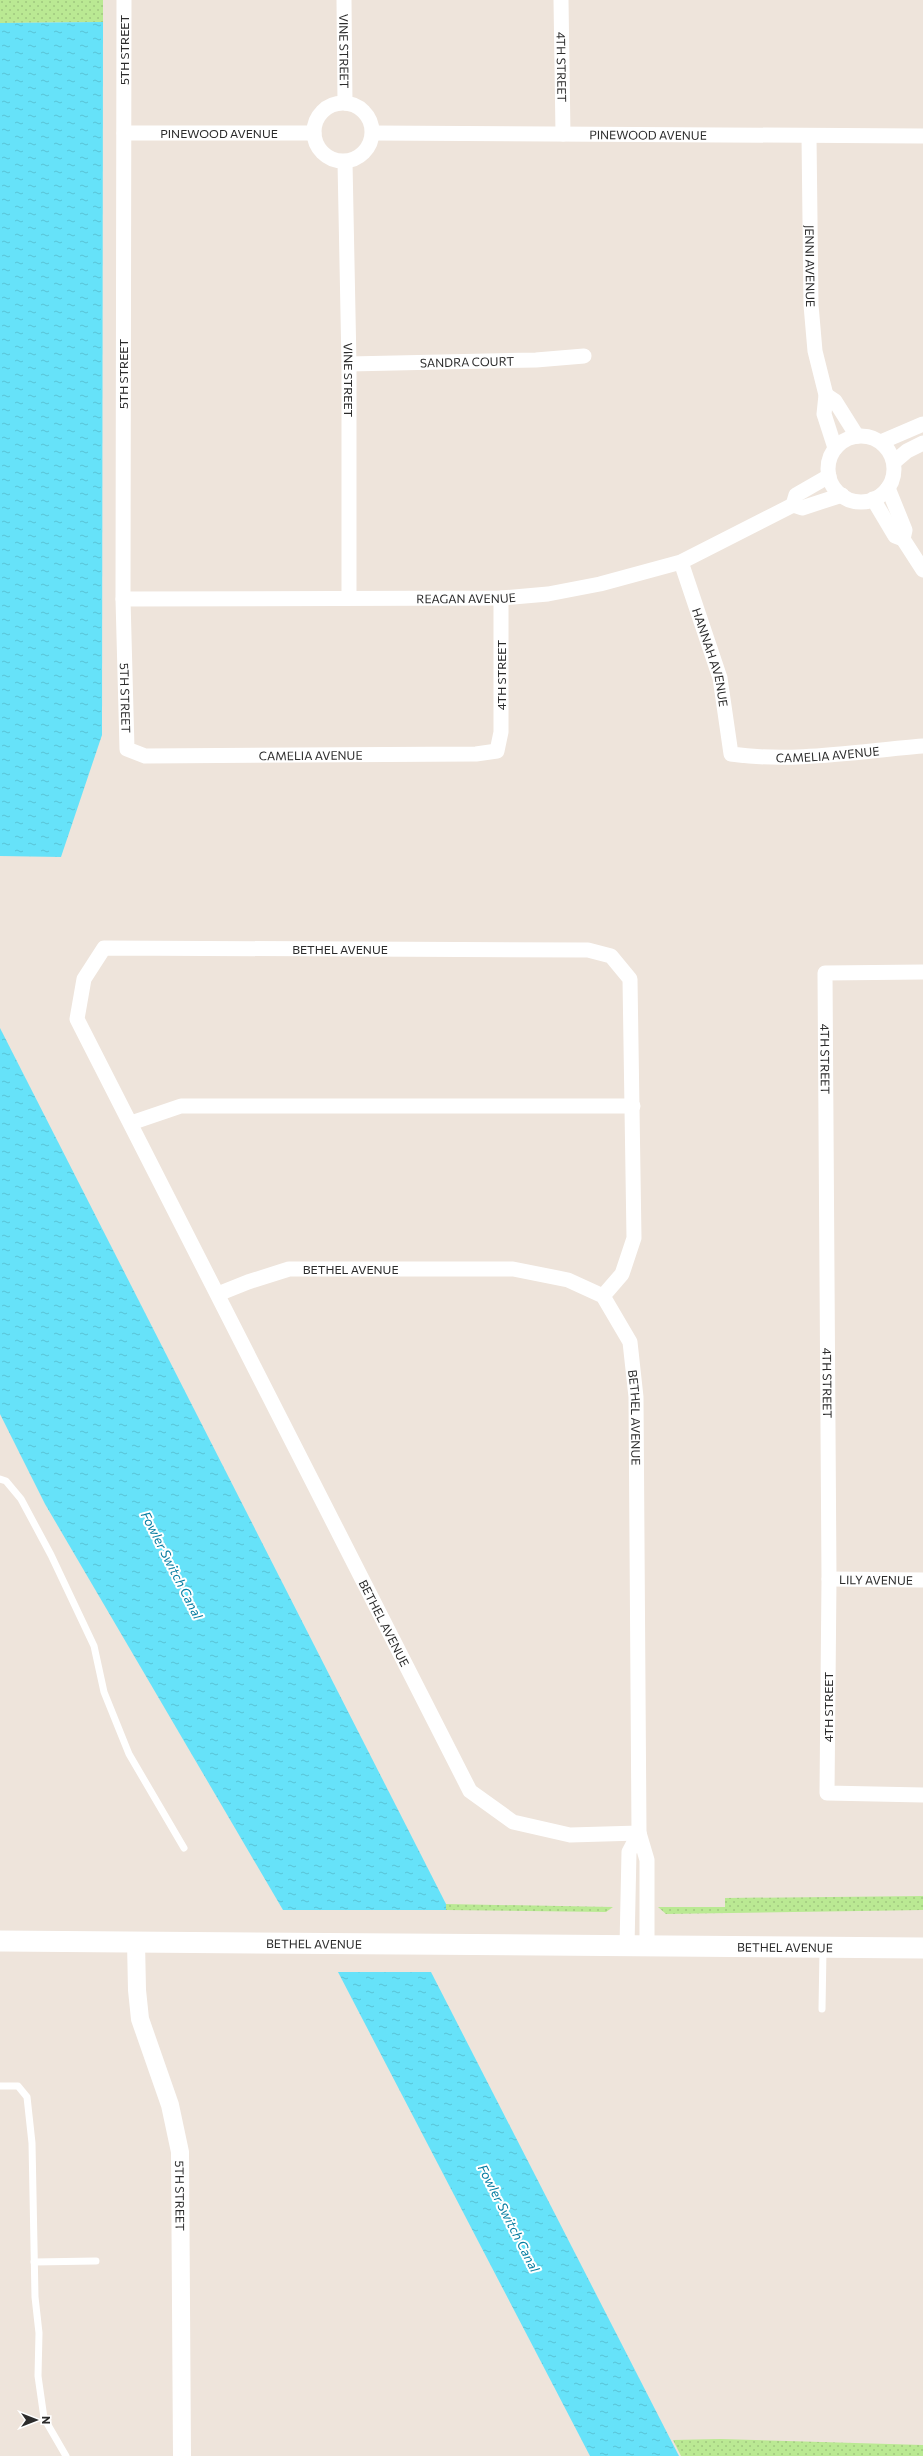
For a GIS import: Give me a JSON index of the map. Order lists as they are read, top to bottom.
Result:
{
  "streets": {
    "main road": ["BETHEL AVENUE"],
    "street": [
      "5TH STREET",
      "VINE STREET",
      "4TH STREET",
      "PINEWOOD AVENUE",
      "JENNI AVENUE",
      "SANDRA COURT",
      "REAGAN AVENUE",
      "HANNAH AVENUE",
      "CAMELIA AVENUE",
      "LILY AVENUE"
    ]
  },
  "crossings": [
    ["5TH STREET", "PINEWOOD AVENUE"],
    ["5TH STREET", "REAGAN AVENUE"],
    ["5TH STREET", "CAMELIA AVENUE"],
    ["5TH STREET", "BETHEL AVENUE"],
    ["VINE STREET", "PINEWOOD AVENUE"],
    ["VINE STREET", "SANDRA COURT"],
    ["VINE STREET", "REAGAN AVENUE"],
    ["4TH STREET", "PINEWOOD AVENUE"],
    ["4TH STREET", "REAGAN AVENUE"],
    ["4TH STREET", "CAMELIA AVENUE"],
    ["4TH STREET", "LILY AVENUE"],
    ["PINEWOOD AVENUE", "JENNI AVENUE"],
    ["JENNI AVENUE", "REAGAN AVENUE"],
    ["REAGAN AVENUE", "HANNAH AVENUE"],
    ["HANNAH AVENUE", "CAMELIA AVENUE"]
  ],
  "water": ["Fowler Switch Canal"],
  "north": "right"
}
